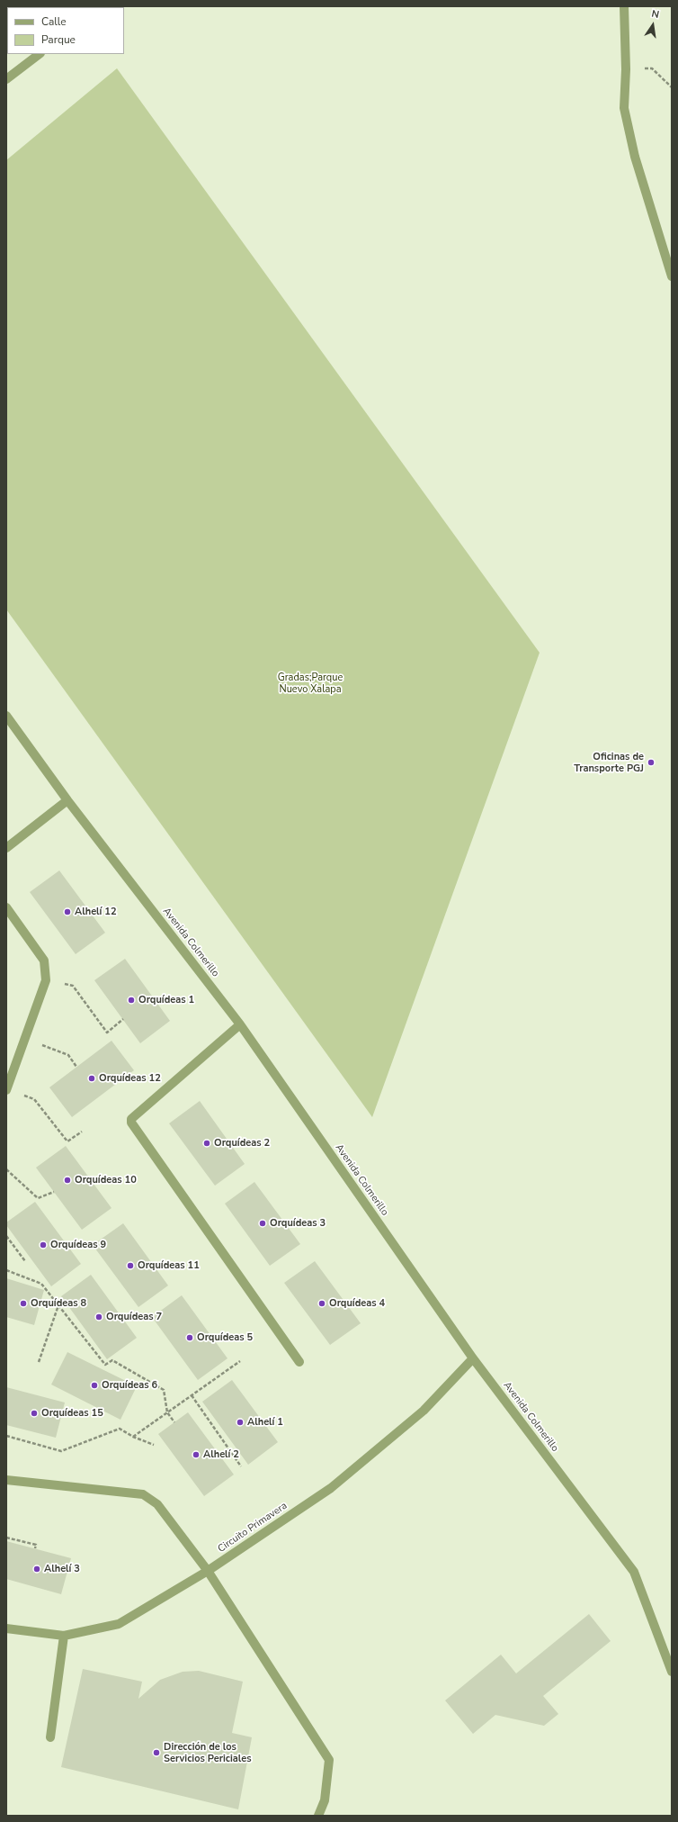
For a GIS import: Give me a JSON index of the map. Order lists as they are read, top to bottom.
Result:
{
  "streets": {
    "street": ["Avenida Colmerillo", "Circuito Primavera"]
  },
  "crossings": [
    ["Avenida Colmerillo", "Circuito Primavera"]
  ],
  "parks": ["Gradas;Parque Nuevo Xalapa"],
  "places": [
    "Oficinas de Transporte PGJ",
    "Alhelí 12",
    "Orquídeas 1",
    "Orquídeas 12",
    "Orquídeas 2",
    "Orquídeas 10",
    "Orquídeas 3",
    "Orquídeas 9",
    "Orquídeas 11",
    "Orquídeas 8",
    "Orquídeas 4",
    "Orquídeas 7",
    "Orquídeas 5",
    "Orquídeas 6",
    "Orquídeas 15",
    "Alhelí 1",
    "Alhelí 2",
    "Alhelí 3",
    "Dirección de los Servicios Periciales"
  ],
  "legend": ["Calle", "Parque"],
  "north": "top"
}
